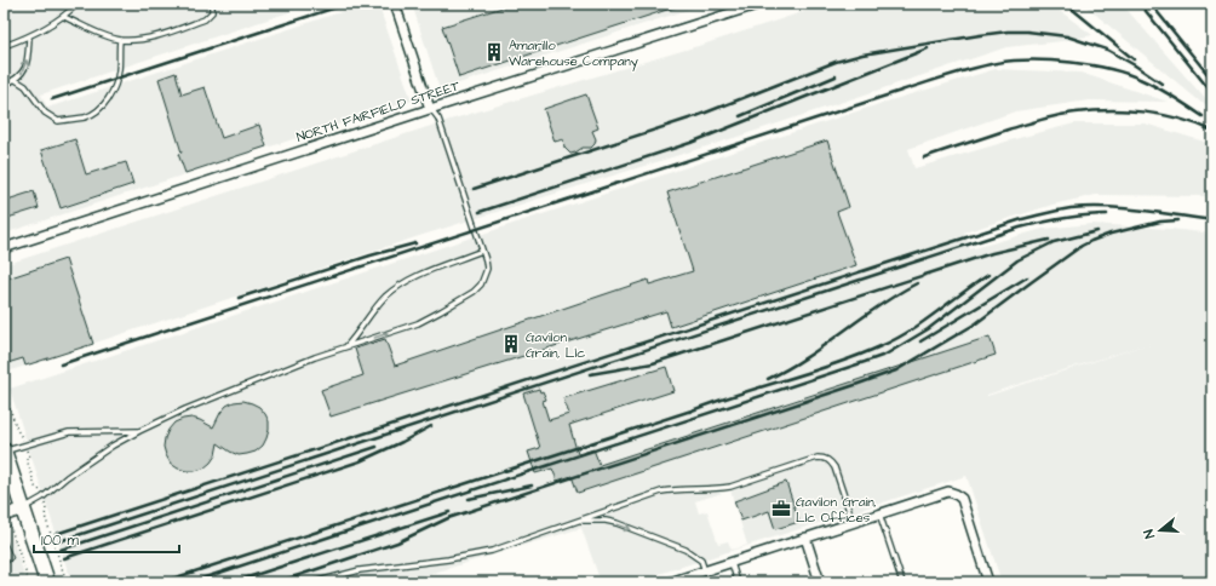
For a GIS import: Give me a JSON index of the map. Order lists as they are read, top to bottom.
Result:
{
  "streets": {
    "street": ["NORTH FAIRFIELD STREET"]
  },
  "places": {
    "building": ["Amarillo Warehouse Company", "Gavilon Grain, Llc"],
    "office": ["Gavilon Grain, Llc Offices"]
  },
  "scale_bar": "100 m",
  "north": "left"
}
